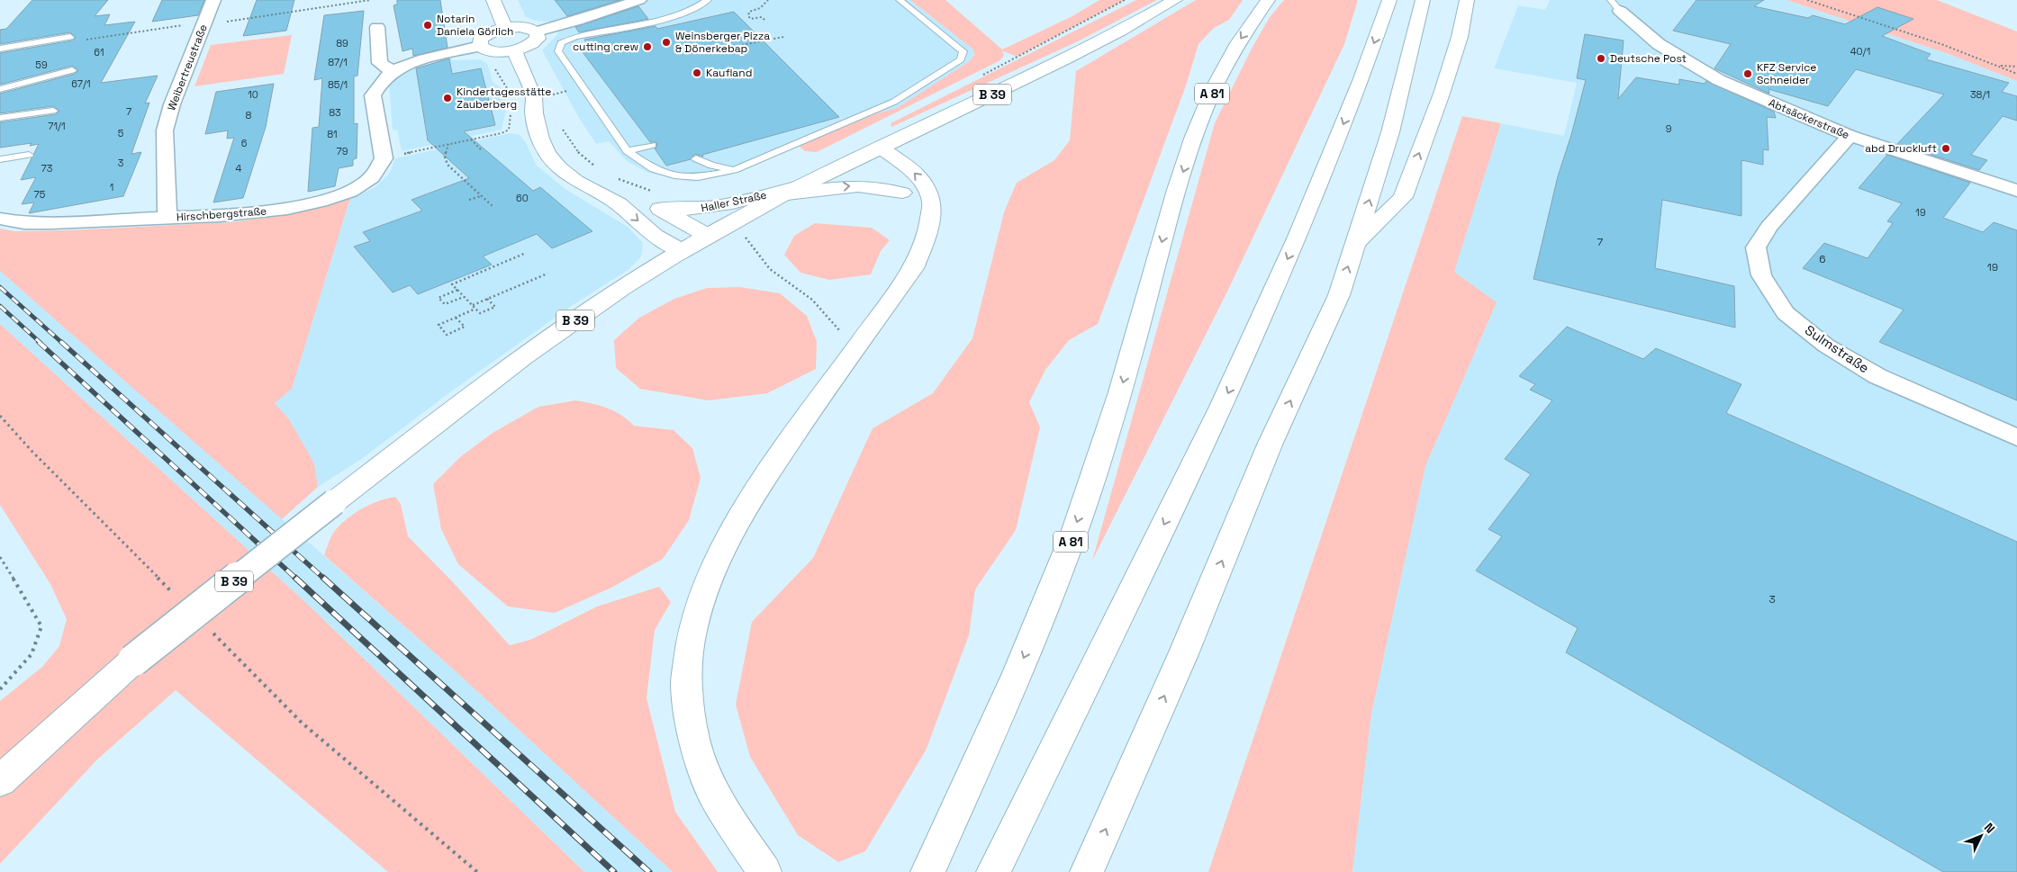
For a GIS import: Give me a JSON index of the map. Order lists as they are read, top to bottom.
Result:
{
  "streets": {
    "main road": ["A 81", "B 39", "Haller Straße"],
    "street": [
      "Weibertreustraße",
      "Abtsäckerstraße",
      "Hirschbergstraße",
      "Sulmstraße"
    ]
  },
  "crossings": [
    ["Weibertreustraße", "Hirschbergstraße"],
    ["B 39", "Haller Straße"],
    ["Abtsäckerstraße", "Sulmstraße"]
  ],
  "places": [
    "Notarin Daniela Görlich",
    "Weinsberger Pizza & Dönerkebap",
    "cutting crew",
    "Deutsche Post",
    "Kaufland",
    "KFZ Service Schneider",
    "Kindertagesstätte Zauberberg",
    "abd Druckluft"
  ],
  "house_numbers": [
    "89",
    "40/1",
    "61",
    "87/1",
    "59",
    "67/1",
    "85/1",
    "10",
    "38/1",
    "7",
    "83",
    "8",
    "71/1",
    "9",
    "5",
    "81",
    "6",
    "79",
    "3",
    "73",
    "4",
    "1",
    "75",
    "60",
    "19",
    "7",
    "6",
    "19",
    "3"
  ],
  "north": "top right"
}
